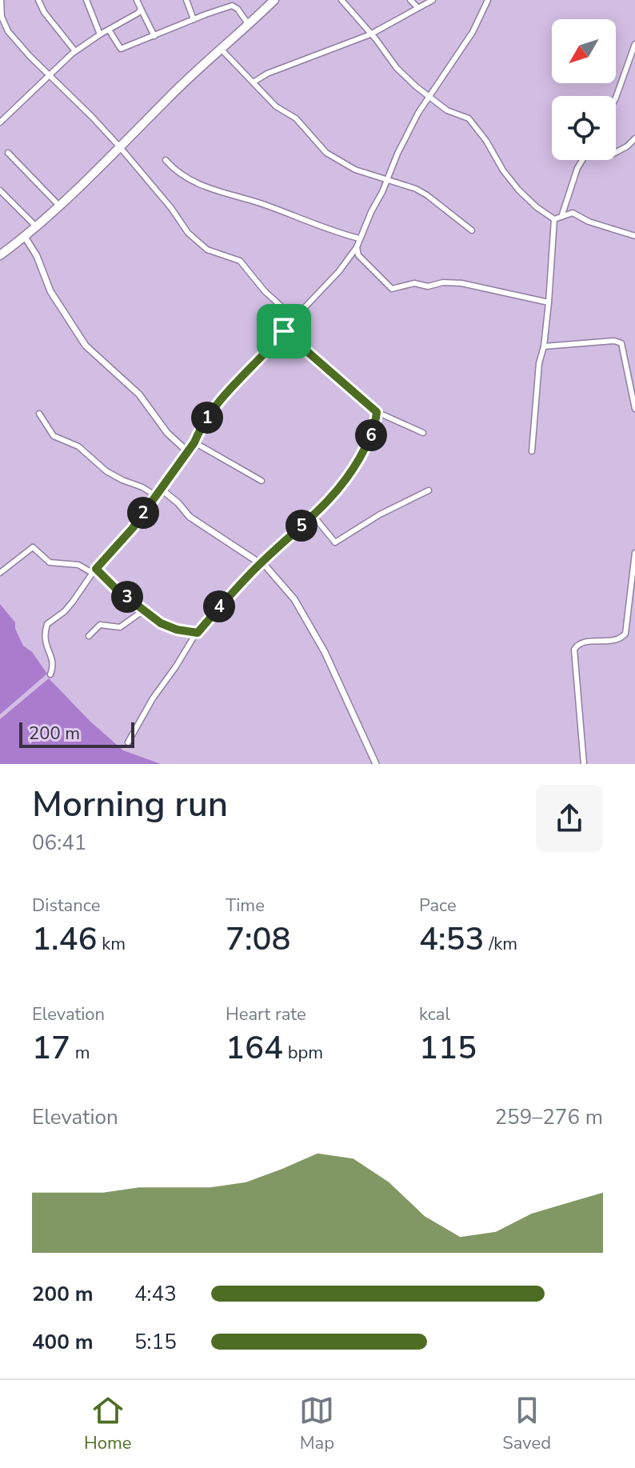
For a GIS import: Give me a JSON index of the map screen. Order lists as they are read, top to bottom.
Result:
{
  "scale_bar": "200 m",
  "north": "bottom left",
  "page": {
    "pins": [
      "1",
      "6",
      "2",
      "5",
      "3",
      "4"
    ],
    "scale": "200 m",
    "heading": ["Morning run", "06:41"],
    "stats": [
      ["Distance", "1.46 km"],
      ["Time", "7:08"],
      ["Pace", "4:53 /km"],
      ["Elevation", "17 m"],
      ["Heart rate", "164 bpm"],
      ["kcal", "115"]
    ],
    "chart": ["Elevation", "259–276 m"],
    "list": [
      {
        "name": "200 m",
        "note": "4:43"
      },
      {
        "name": "400 m",
        "note": "5:15"
      }
    ],
    "tabs": ["Home", "Map", "Saved"]
  }
}
